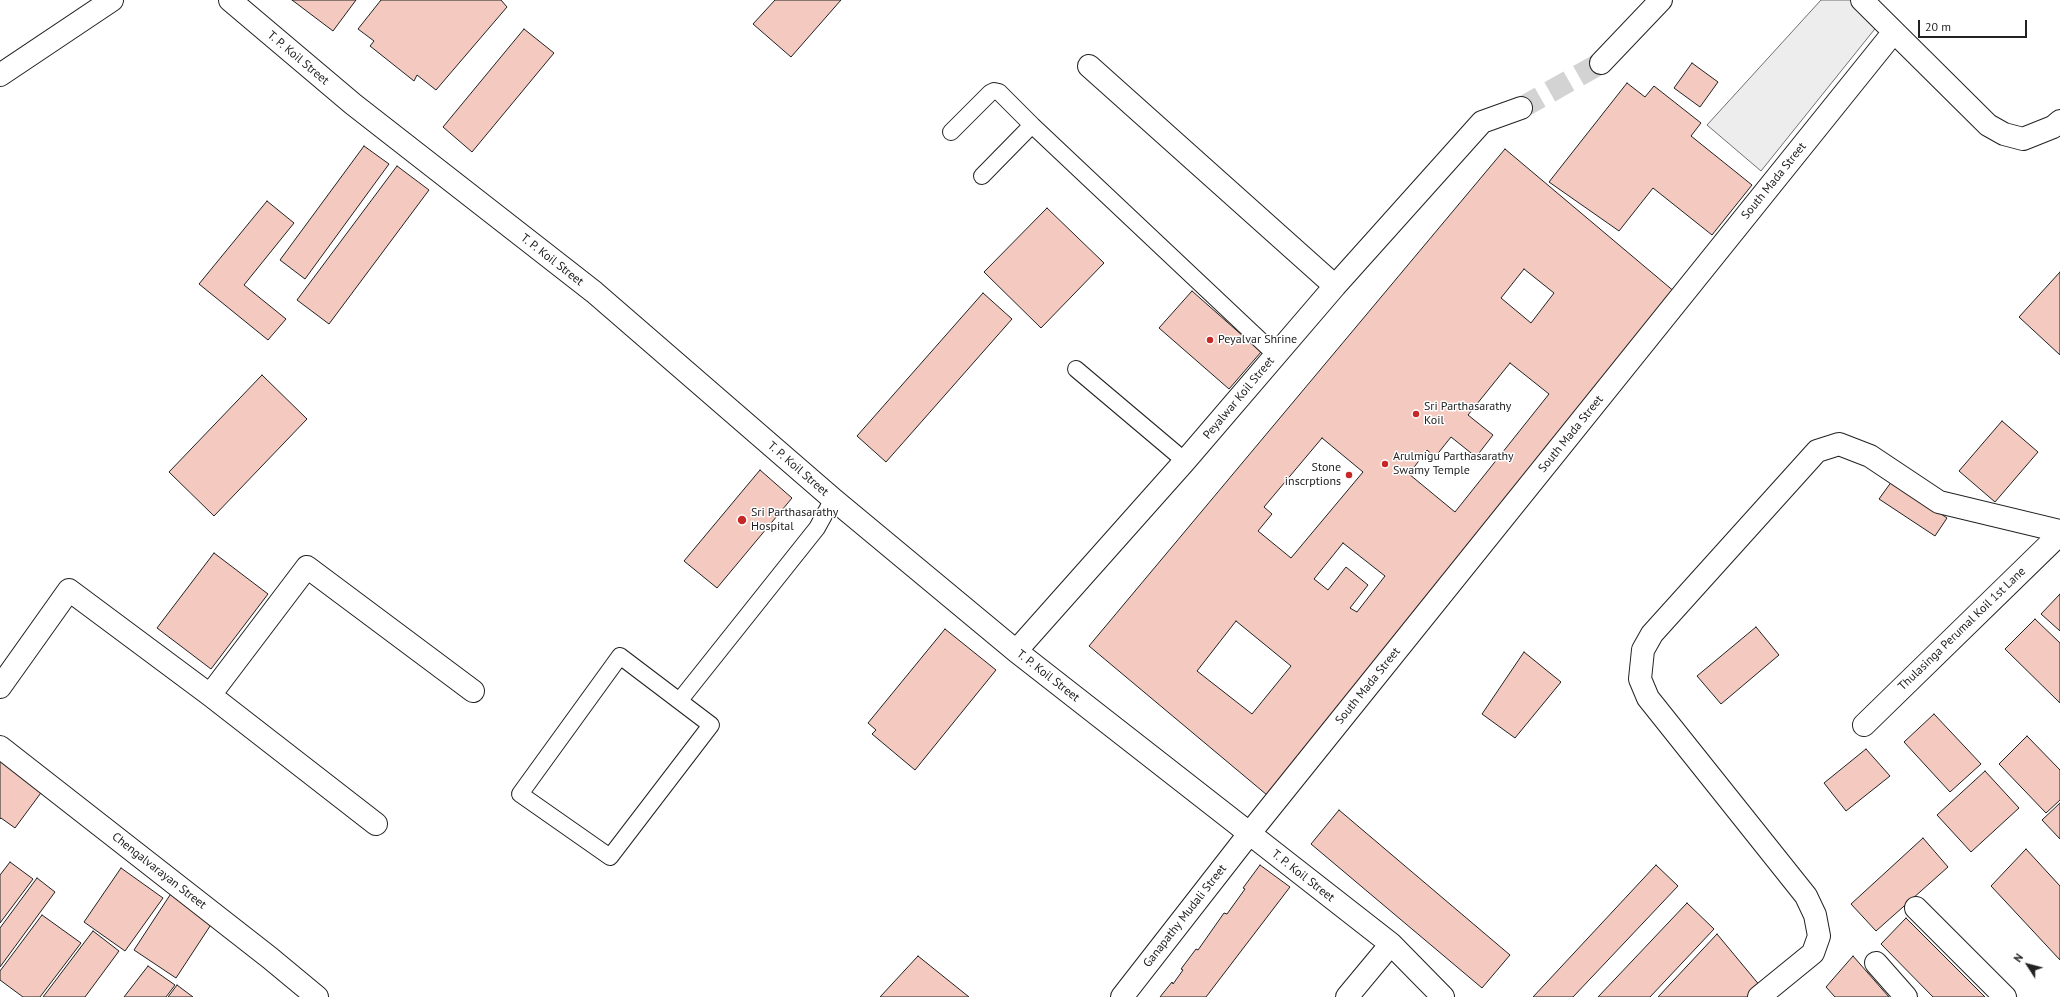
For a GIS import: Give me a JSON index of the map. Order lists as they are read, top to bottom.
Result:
{
  "streets": {
    "street": [
      "T. P. Koil Street",
      "South Mada Street",
      "Peyalwar Koil Street",
      "Thulasinga Perumal Koil 1st Lane",
      "Chengalvarayan Street",
      "Ganapathy Mudali Street"
    ]
  },
  "crossings": [
    ["T. P. Koil Street", "South Mada Street"],
    ["T. P. Koil Street", "Peyalwar Koil Street"],
    ["T. P. Koil Street", "Ganapathy Mudali Street"],
    ["South Mada Street", "Ganapathy Mudali Street"]
  ],
  "places": [
    "Peyalvar Shrine",
    "Sri Parthasarathy Koil",
    "Arulmigu Parthasarathy Swamy Temple",
    "Stone inscrptions",
    "Sri Parthasarathy Hospital"
  ],
  "scale_bar": "20 m",
  "north": "top left"
}
